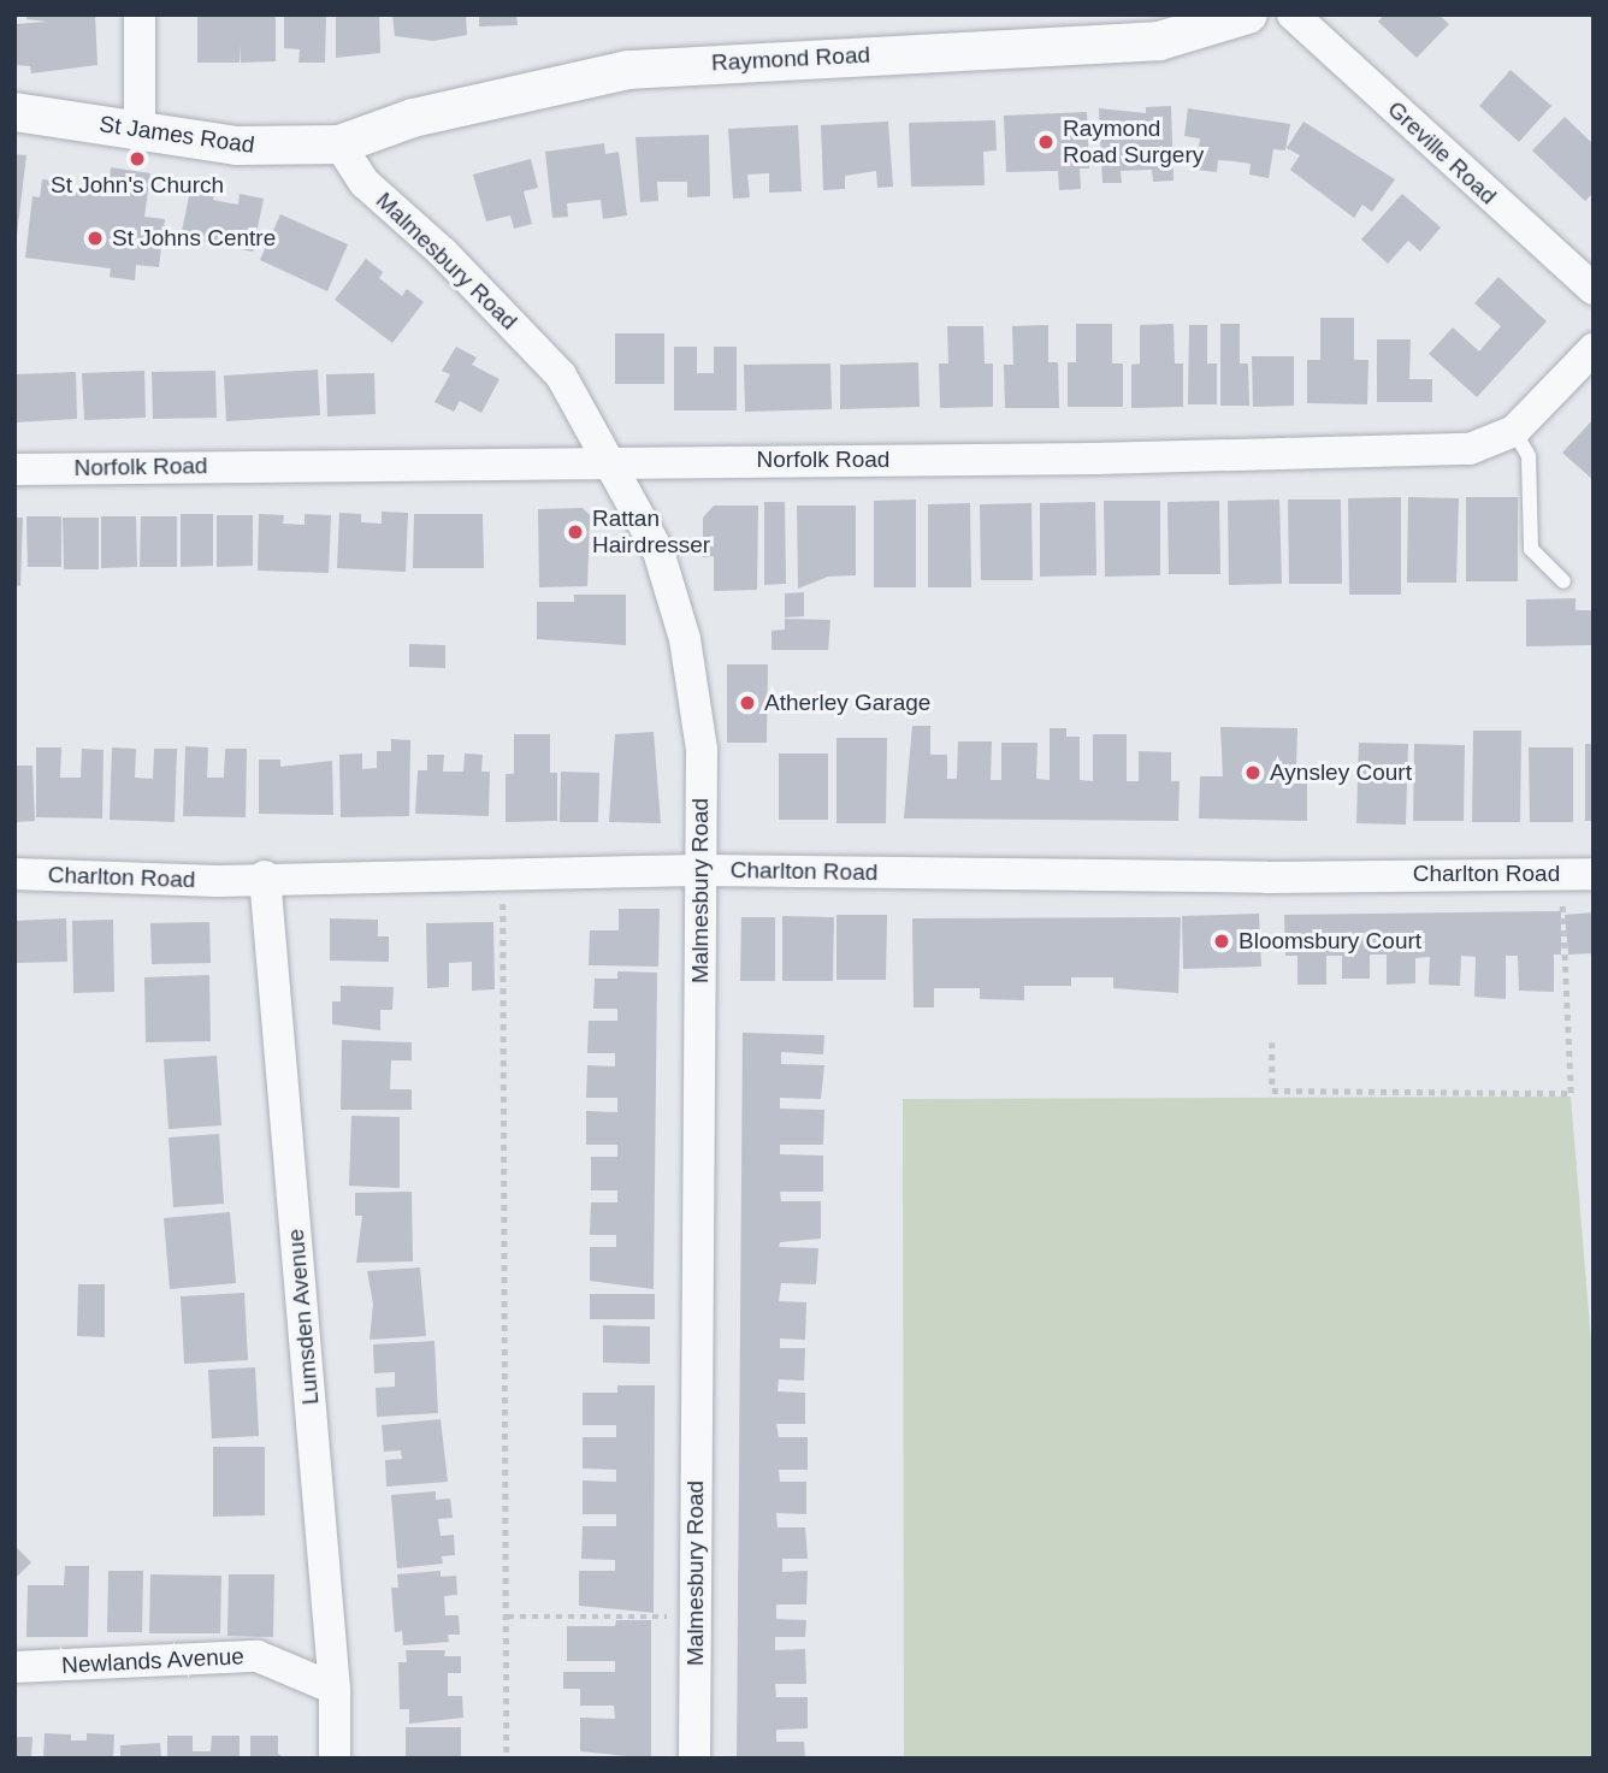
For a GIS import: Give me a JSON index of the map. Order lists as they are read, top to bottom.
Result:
{
  "streets": {
    "street": [
      "Raymond Road",
      "St James Road",
      "Greville Road",
      "Malmesbury Road",
      "Norfolk Road",
      "Charlton Road",
      "Lumsden Avenue",
      "Newlands Avenue"
    ]
  },
  "crossings": [
    ["Raymond Road", "St James Road"],
    ["Raymond Road", "Malmesbury Road"],
    ["St James Road", "Malmesbury Road"],
    ["Malmesbury Road", "Norfolk Road"],
    ["Malmesbury Road", "Charlton Road"],
    ["Charlton Road", "Lumsden Avenue"],
    ["Lumsden Avenue", "Newlands Avenue"]
  ],
  "places": [
    "Raymond Road Surgery",
    "St John's Church",
    "St Johns Centre",
    "Rattan Hairdresser",
    "Atherley Garage",
    "Aynsley Court",
    "Bloomsbury Court"
  ]
}
